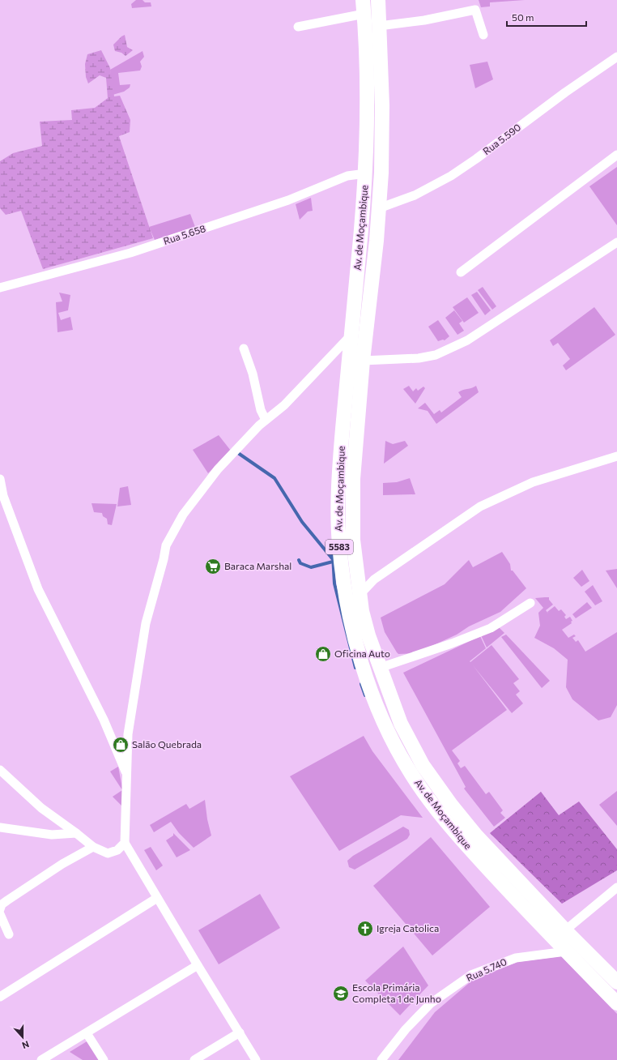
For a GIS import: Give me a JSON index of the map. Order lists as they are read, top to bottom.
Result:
{
  "streets": {
    "highway": ["Av. de Moçambique", "5583"],
    "street": ["Rua 5.590", "Rua 5.658", "Rua 5.740"]
  },
  "crossings": [
    ["Rua 5.590", "Av. de Moçambique"],
    ["Av. de Moçambique", "Rua 5.658"],
    ["Av. de Moçambique", "Rua 5.740"]
  ],
  "places": {
    "supermarket": ["Baraca Marshal"],
    "shop": ["Oficina Auto", "Salão Quebrada"],
    "church": ["Igreja Catolica"],
    "school or university": ["Escola Primária Completa 1 de Junho"]
  },
  "scale_bar": "50 m",
  "north": "bottom"
}
